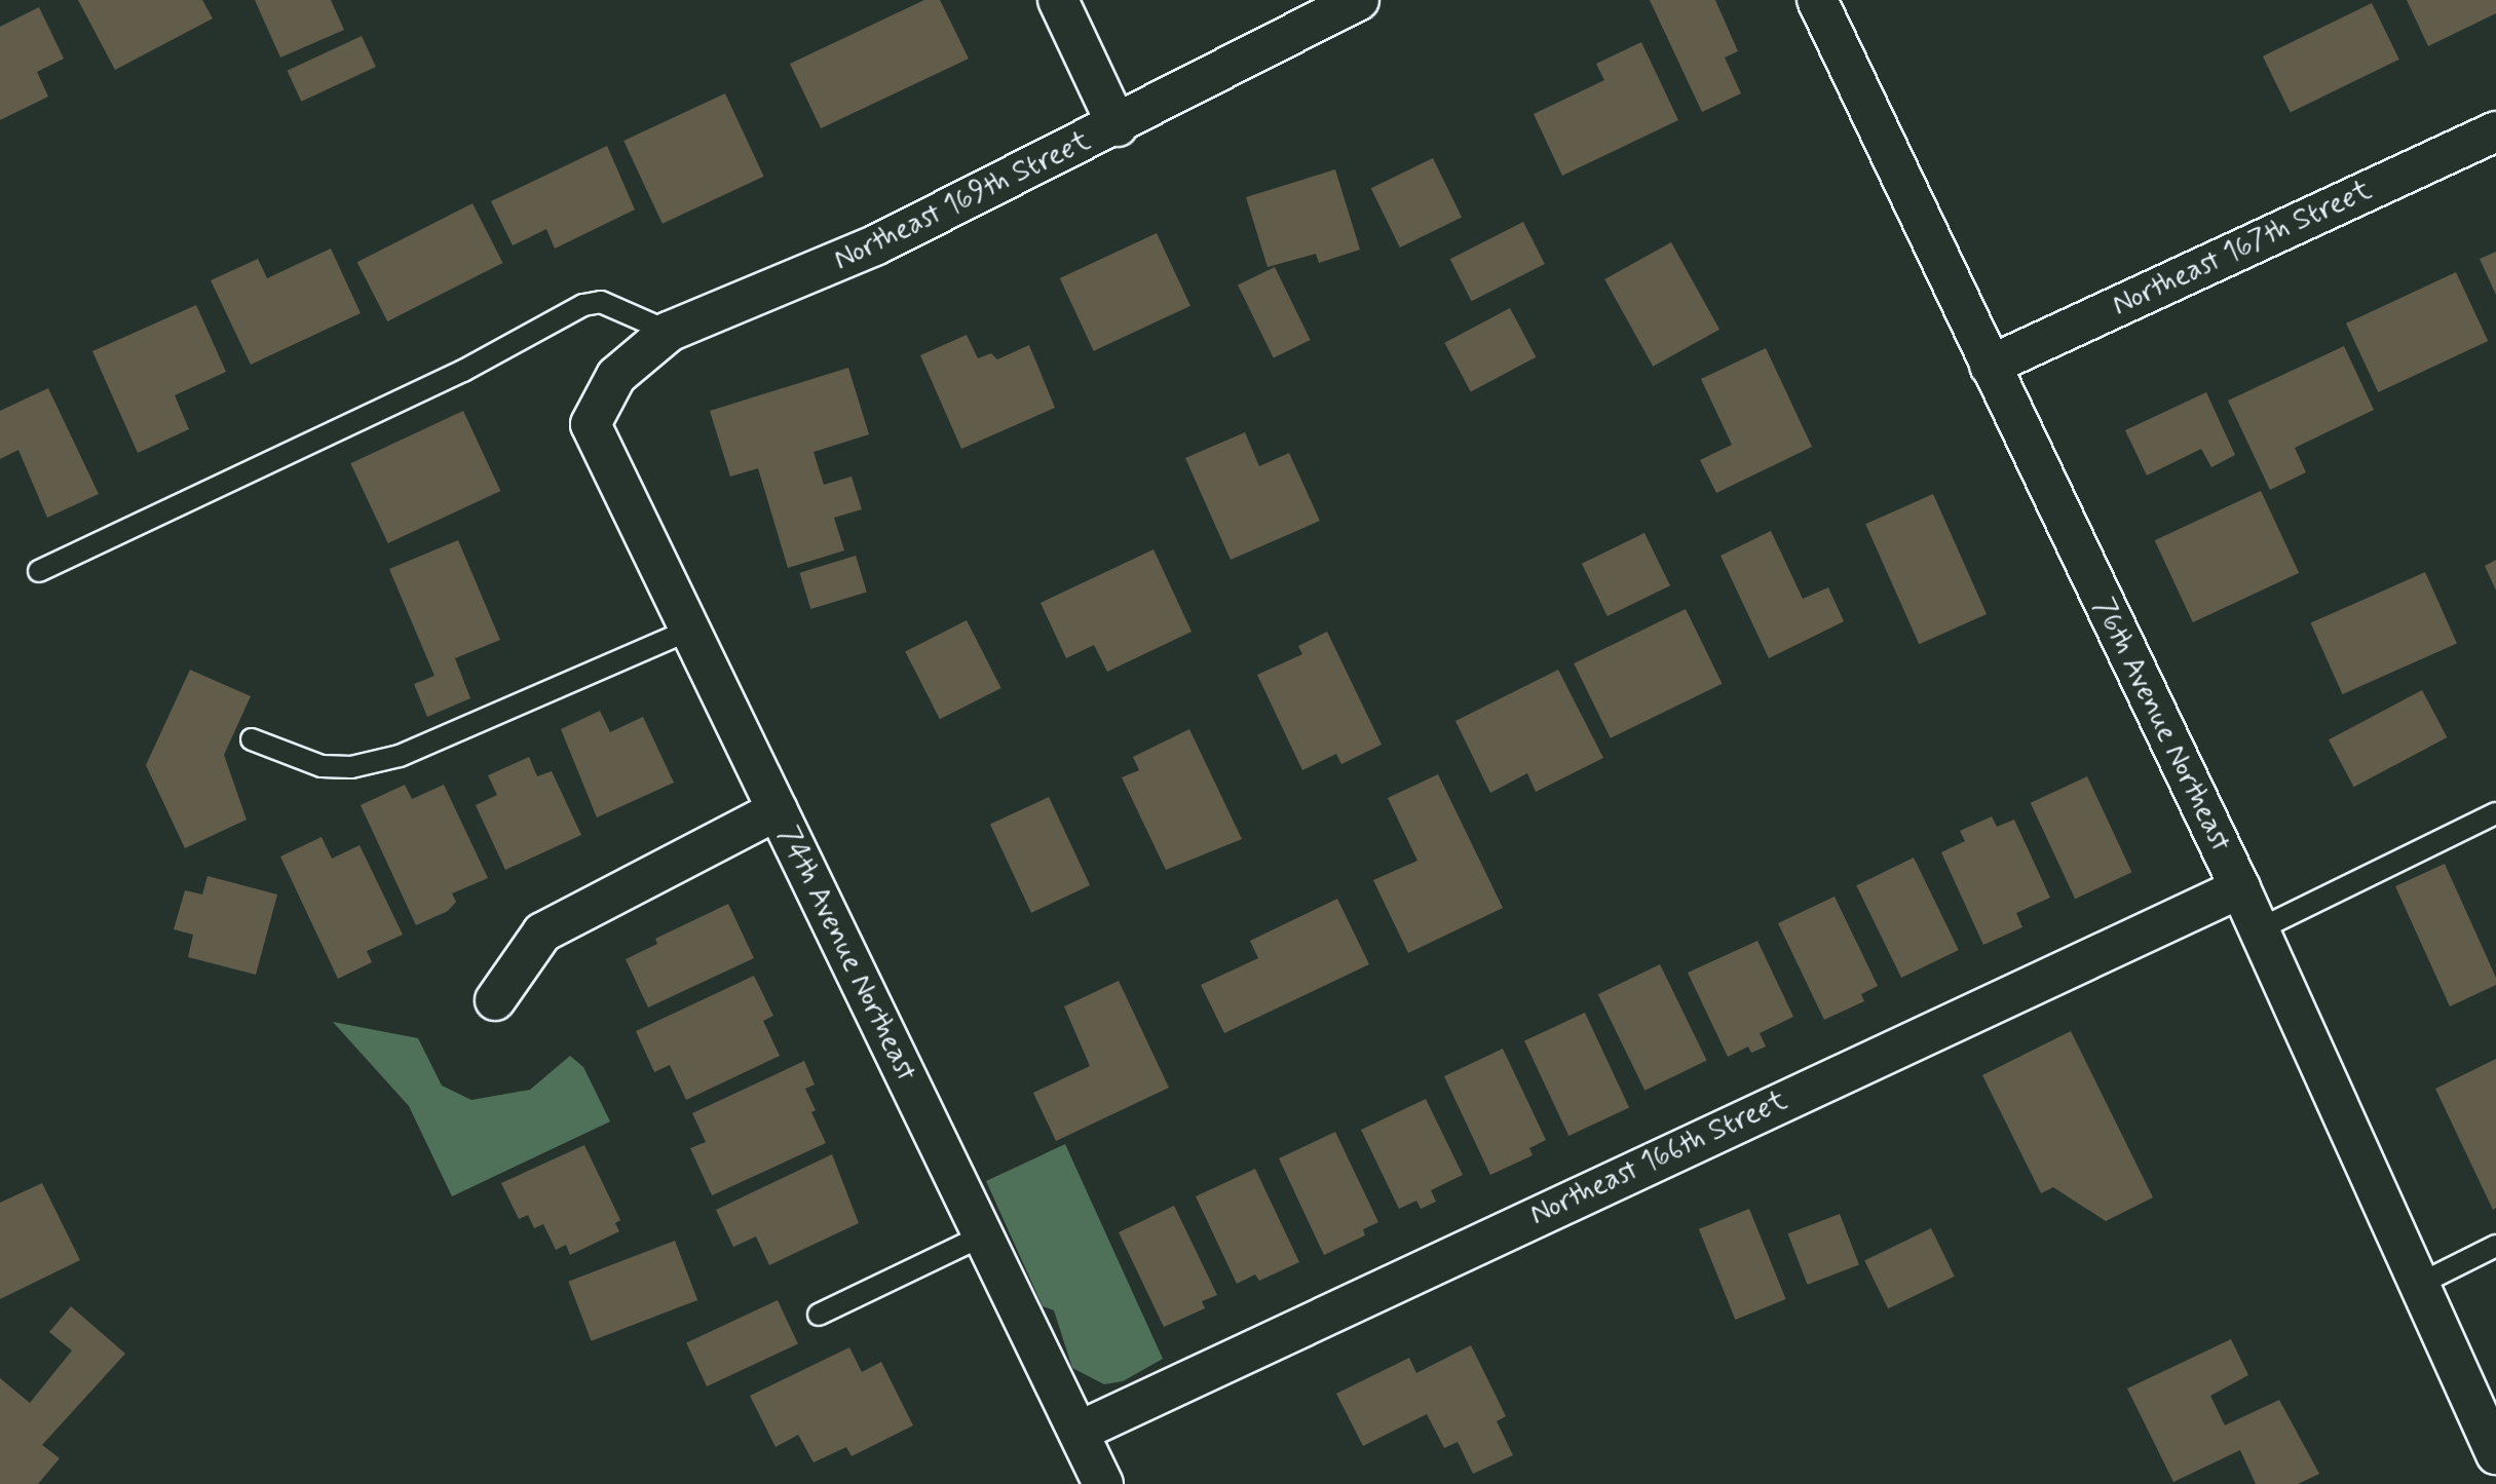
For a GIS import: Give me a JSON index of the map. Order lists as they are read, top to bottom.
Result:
{
  "streets": {
    "street": [
      "Northeast 169th Street",
      "Northeast 167th Street",
      "76th Avenue Northeast",
      "74th Avenue Northeast",
      "Northeast 166th Street"
    ]
  },
  "crossings": [
    ["Northeast 169th Street", "74th Avenue Northeast"],
    ["Northeast 167th Street", "76th Avenue Northeast"],
    ["76th Avenue Northeast", "Northeast 166th Street"],
    ["74th Avenue Northeast", "Northeast 166th Street"]
  ]
}
